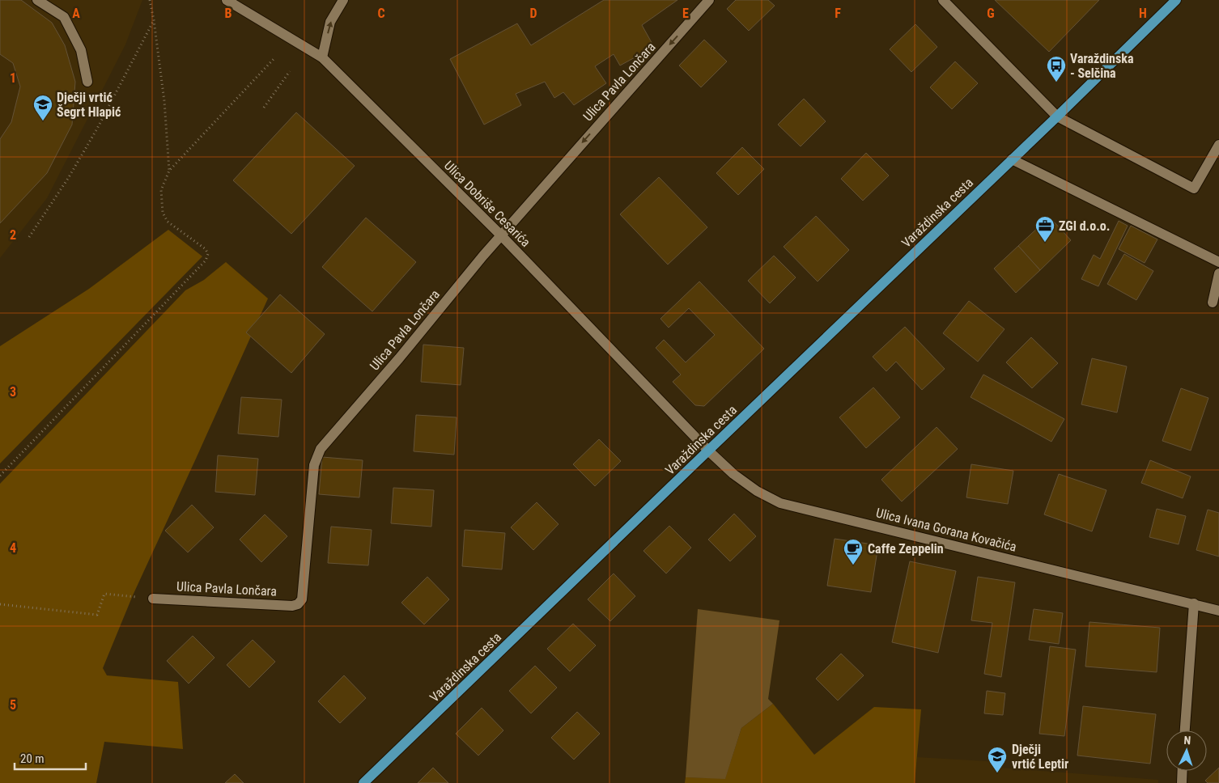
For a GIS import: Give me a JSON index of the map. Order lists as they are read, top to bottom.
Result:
{
  "streets": {
    "main road": ["Varaždinska cesta"],
    "street": ["Ulica Pavla Lončara", "Ulica Dobriše Cesarića", "Ulica Ivana Gorana Kovačića"]
  },
  "crossings": [
    ["Ulica Pavla Lončara", "Ulica Dobriše Cesarića"],
    ["Ulica Dobriše Cesarića", "Varaždinska cesta"],
    ["Ulica Dobriše Cesarića", "Ulica Ivana Gorana Kovačića"],
    ["Varaždinska cesta", "Ulica Ivana Gorana Kovačića"]
  ],
  "places": {
    "bus stop": ["Varaždinska - Selčina"],
    "school or university": ["Dječji vrtić Šegrt Hlapić", "Dječji vrtić Leptir"],
    "office": ["ZGI d.o.o."],
    "cafe": ["Caffe Zeppelin"]
  },
  "scale_bar": "20 m",
  "north": "top",
  "grid": {
    "columns": [
      "A",
      "B",
      "C",
      "D",
      "E",
      "F",
      "G",
      "H"
    ],
    "rows": [
      "1",
      "2",
      "3",
      "4",
      "5"
    ]
  }
}
